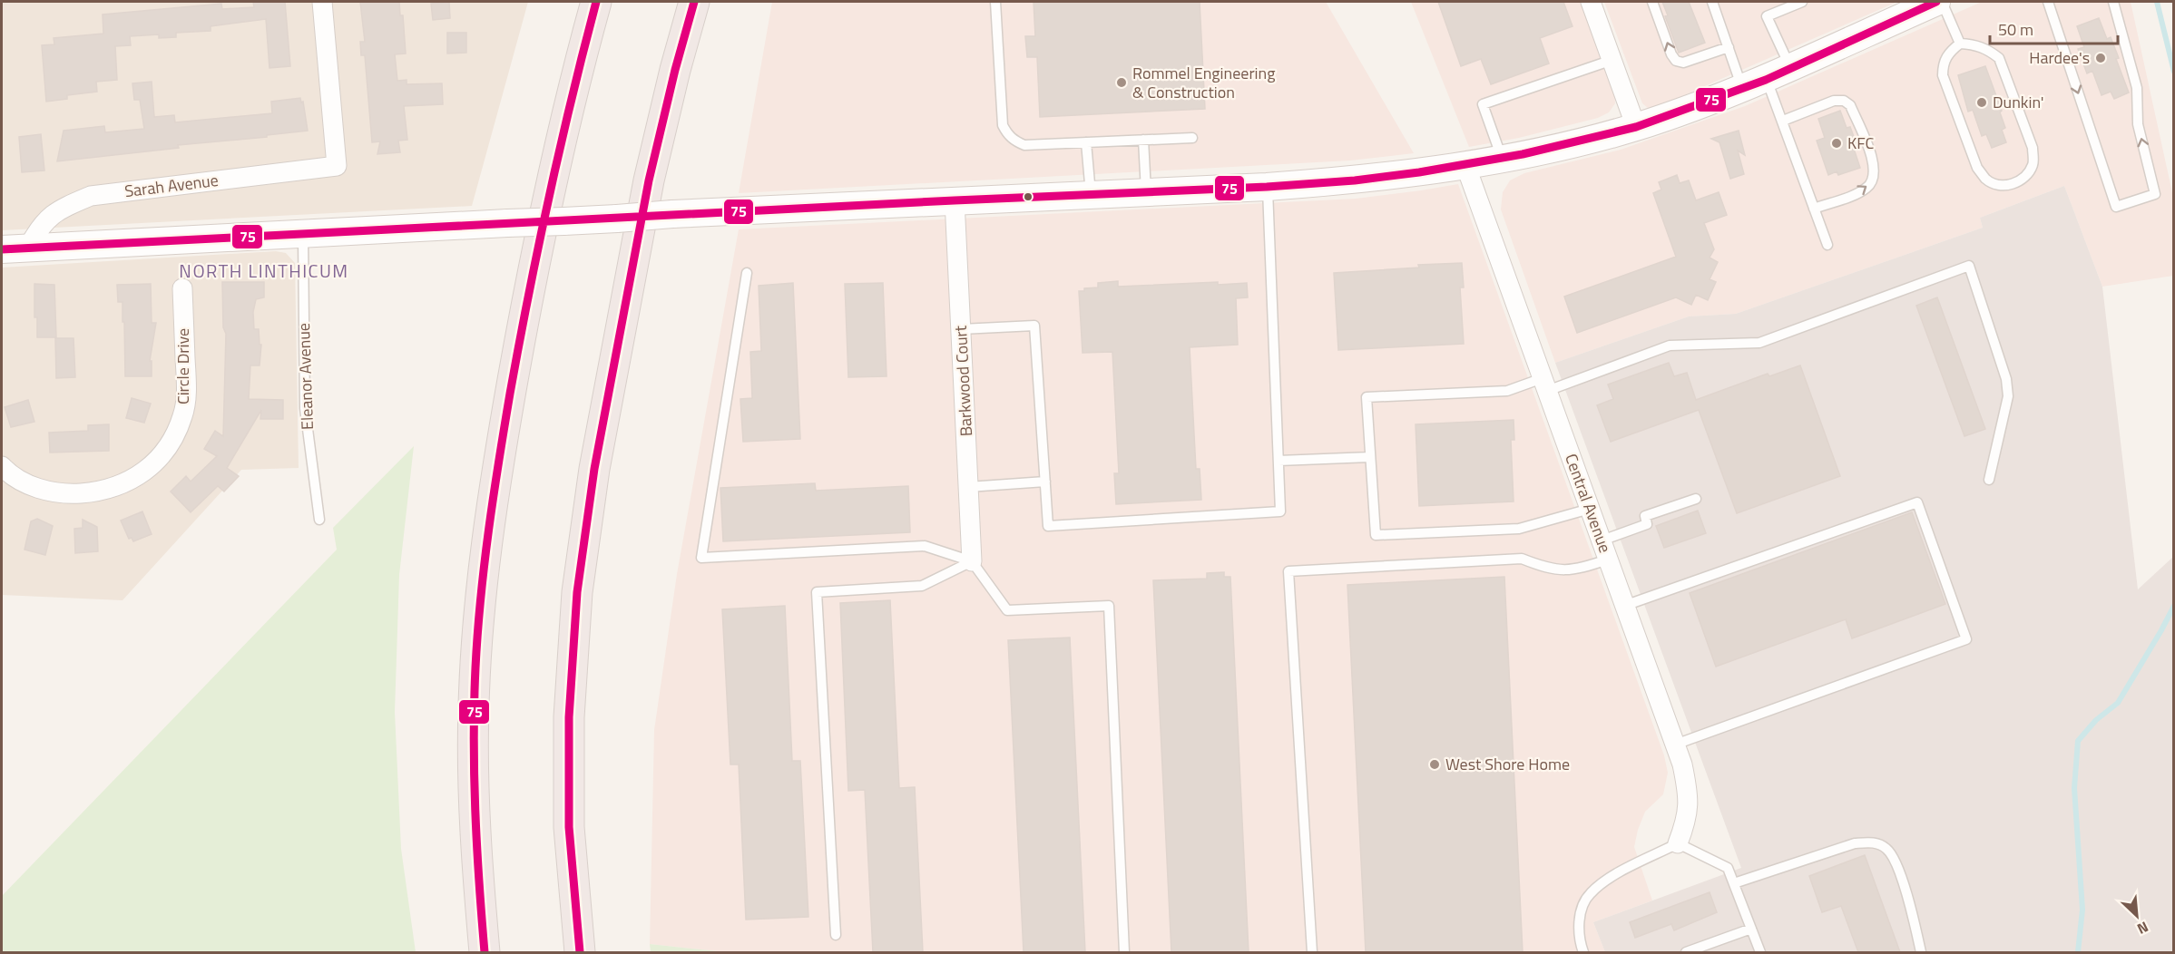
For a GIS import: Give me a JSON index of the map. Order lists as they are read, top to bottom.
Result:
{
  "streets": {
    "street": [
      "Sarah Avenue",
      "Circle Drive",
      "Barkwood Court",
      "Central Avenue"
    ],
    "lane": ["Eleanor Avenue"]
  },
  "districts": ["NORTH LINTHICUM"],
  "places": [
    "Hardee's",
    "Rommel Engineering & Construction",
    "Dunkin'",
    "KFC",
    "West Shore Home"
  ],
  "lines": ["transit line 75"],
  "scale_bar": "50 m",
  "north": "bottom right"
}
